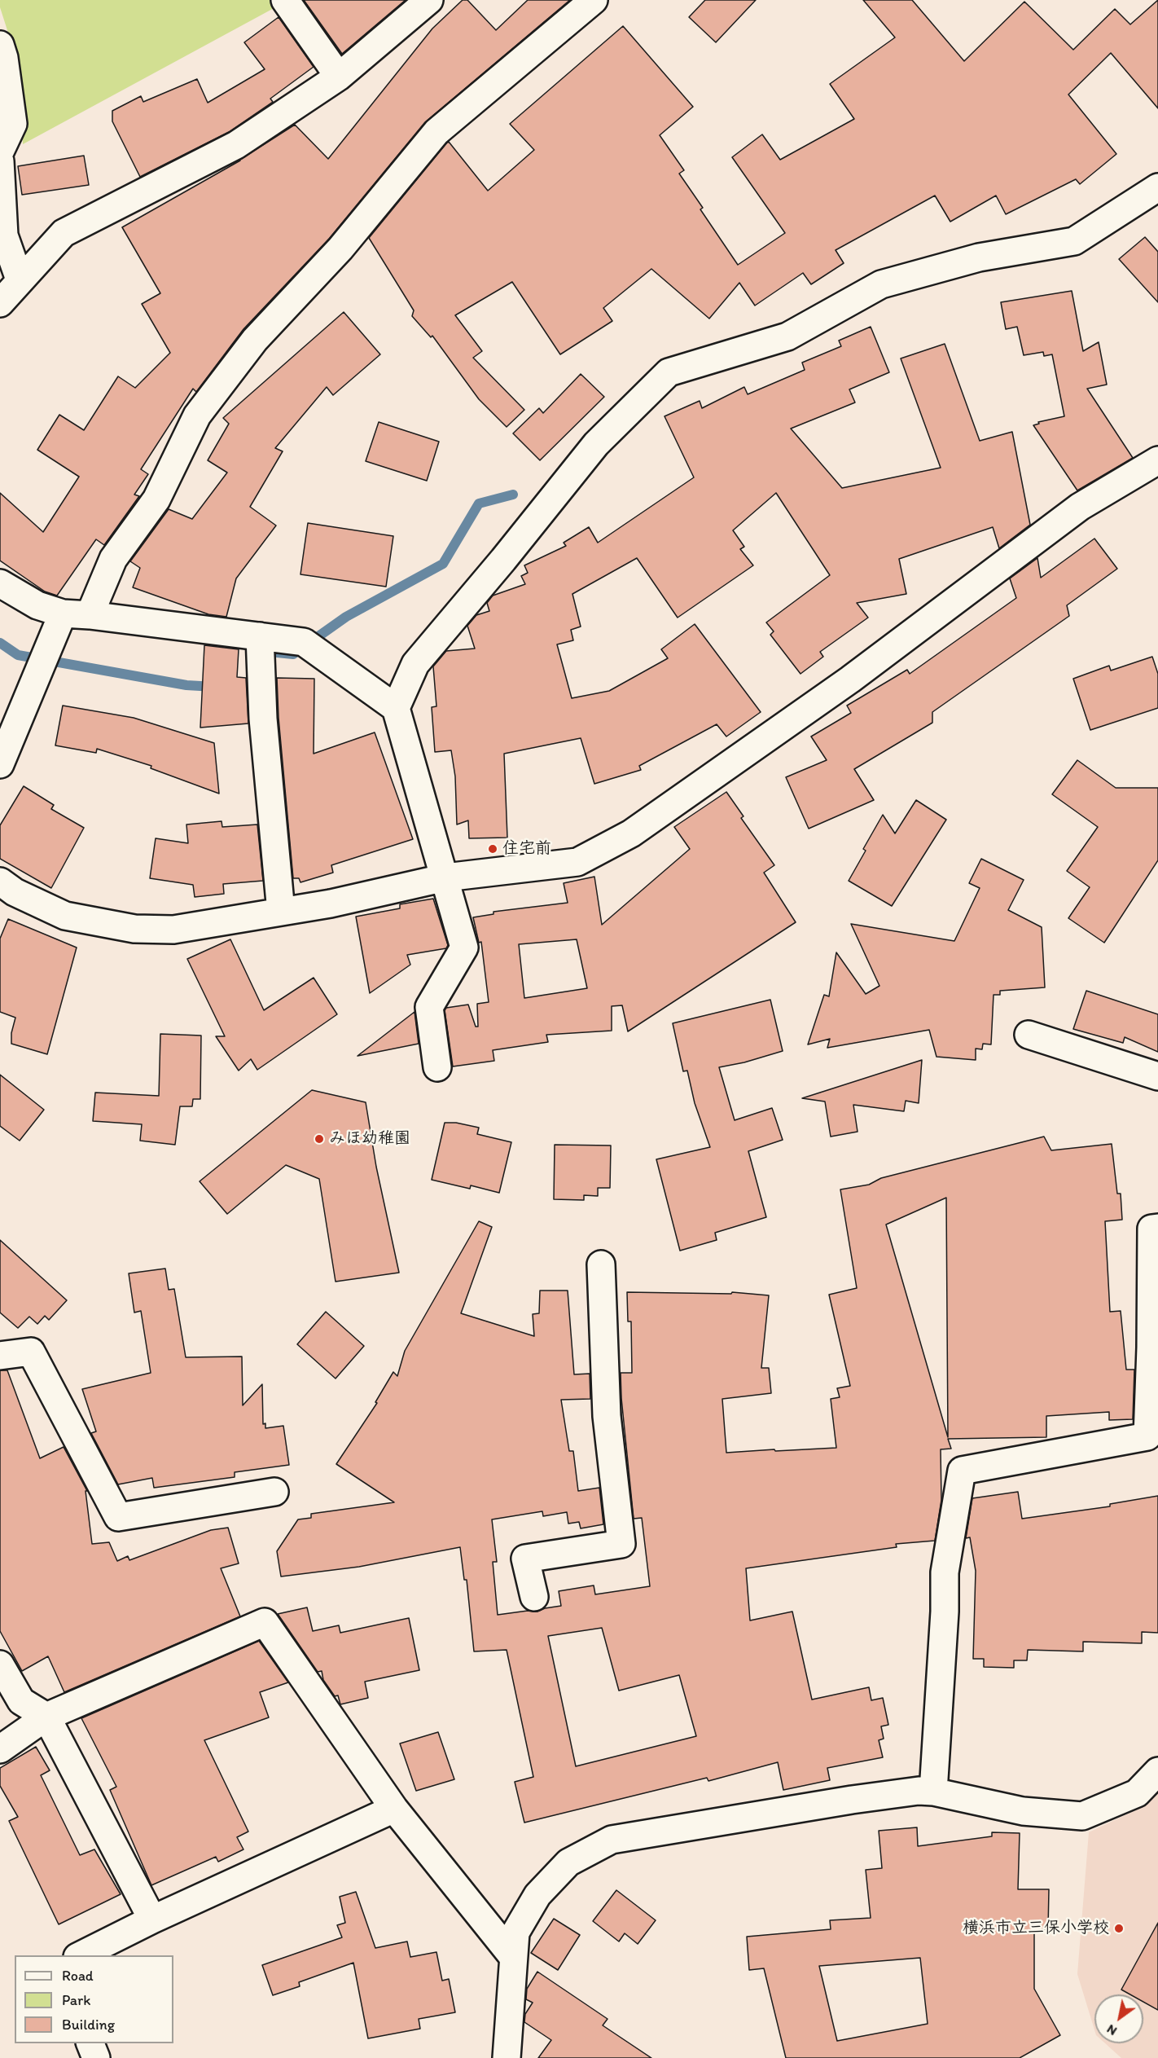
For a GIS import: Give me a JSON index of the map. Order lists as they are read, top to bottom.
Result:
{
  "places": ["住宅前", "みほ幼稚園", "横浜市立三保小学校"],
  "legend": ["Road", "Park", "Building"],
  "north": "bottom left"
}
